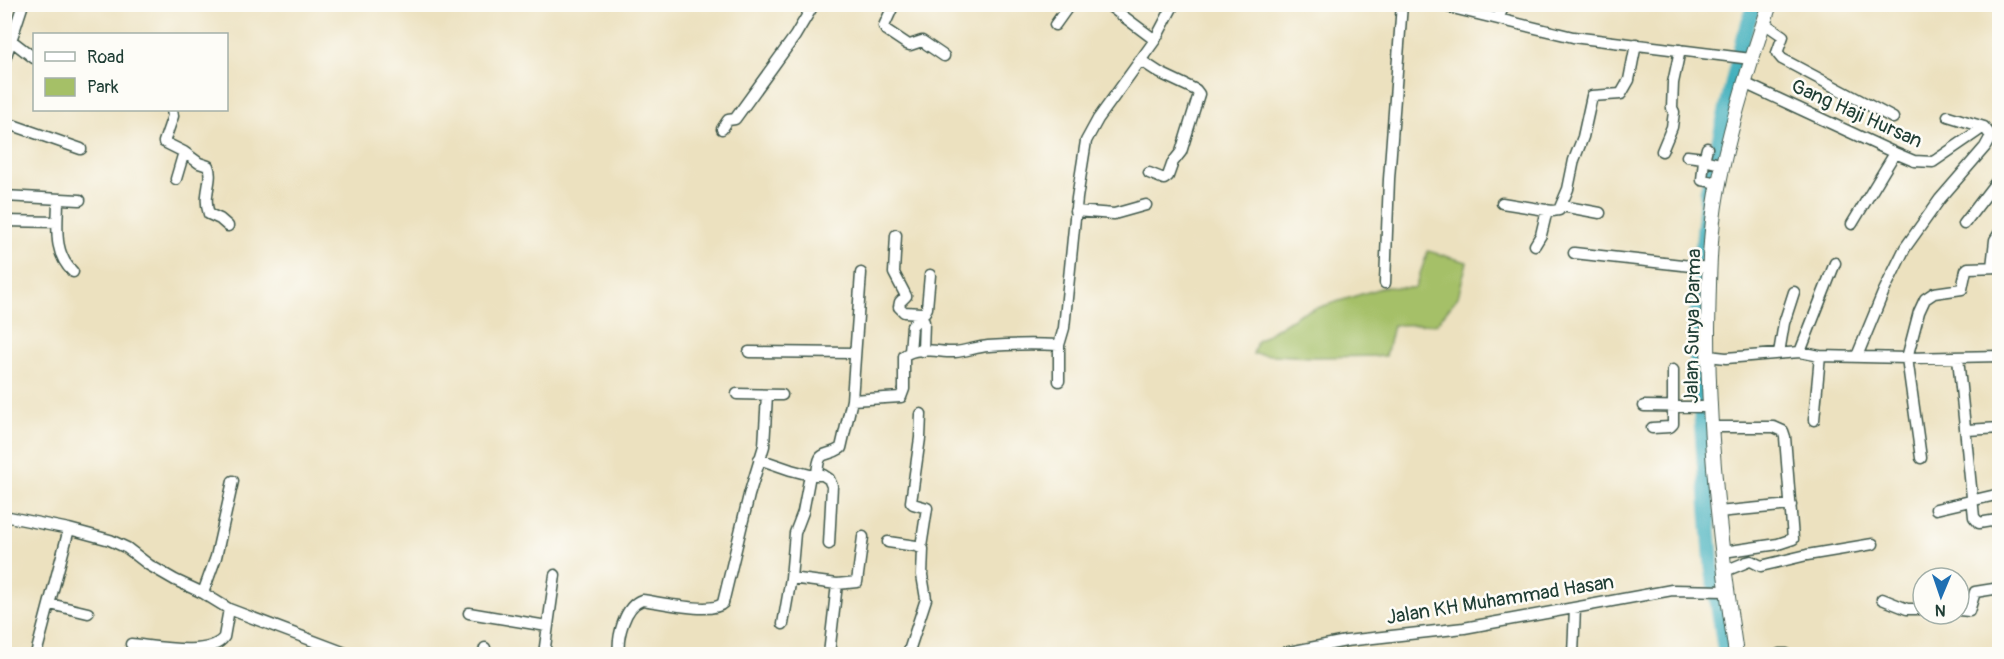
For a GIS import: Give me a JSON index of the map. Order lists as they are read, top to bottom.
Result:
{
  "streets": {
    "main road": ["Jalan Surya Darma"],
    "street": ["Gang Haji Hursan", "Jalan KH Muhammad Hasan"]
  },
  "crossings": [
    ["Gang Haji Hursan", "Jalan Surya Darma"],
    ["Jalan Surya Darma", "Jalan KH Muhammad Hasan"]
  ],
  "legend": ["Road", "Park"],
  "north": "bottom"
}
